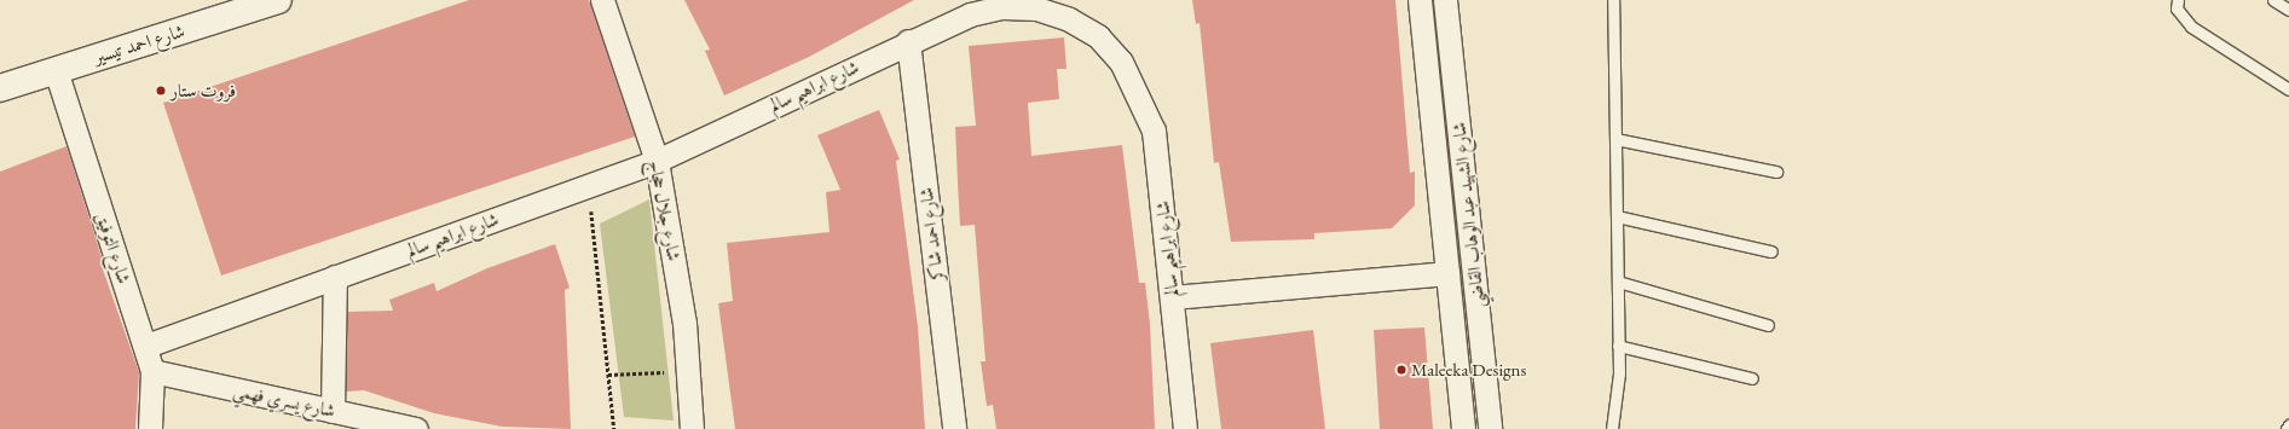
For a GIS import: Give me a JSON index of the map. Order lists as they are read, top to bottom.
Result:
{
  "streets": {
    "main road": ["شارع احمد تيسير"],
    "street": [
      "شارع ابراهيم سالم",
      "شارع جلال حجاج",
      "شارع الشهيد عبد الوهاب القاضي",
      "شارع احمد شاكر",
      "شارع التوفيق",
      "شارع يسري فهمي"
    ]
  },
  "crossings": [
    ["شارع احمد تيسير", "شارع التوفيق"],
    ["شارع ابراهيم سالم", "شارع جلال حجاج"],
    ["شارع ابراهيم سالم", "شارع احمد شاكر"],
    ["شارع ابراهيم سالم", "شارع التوفيق"],
    ["شارع التوفيق", "شارع يسري فهمي"]
  ],
  "places": ["فروت ستار", "Maleeka Designs"]
}
